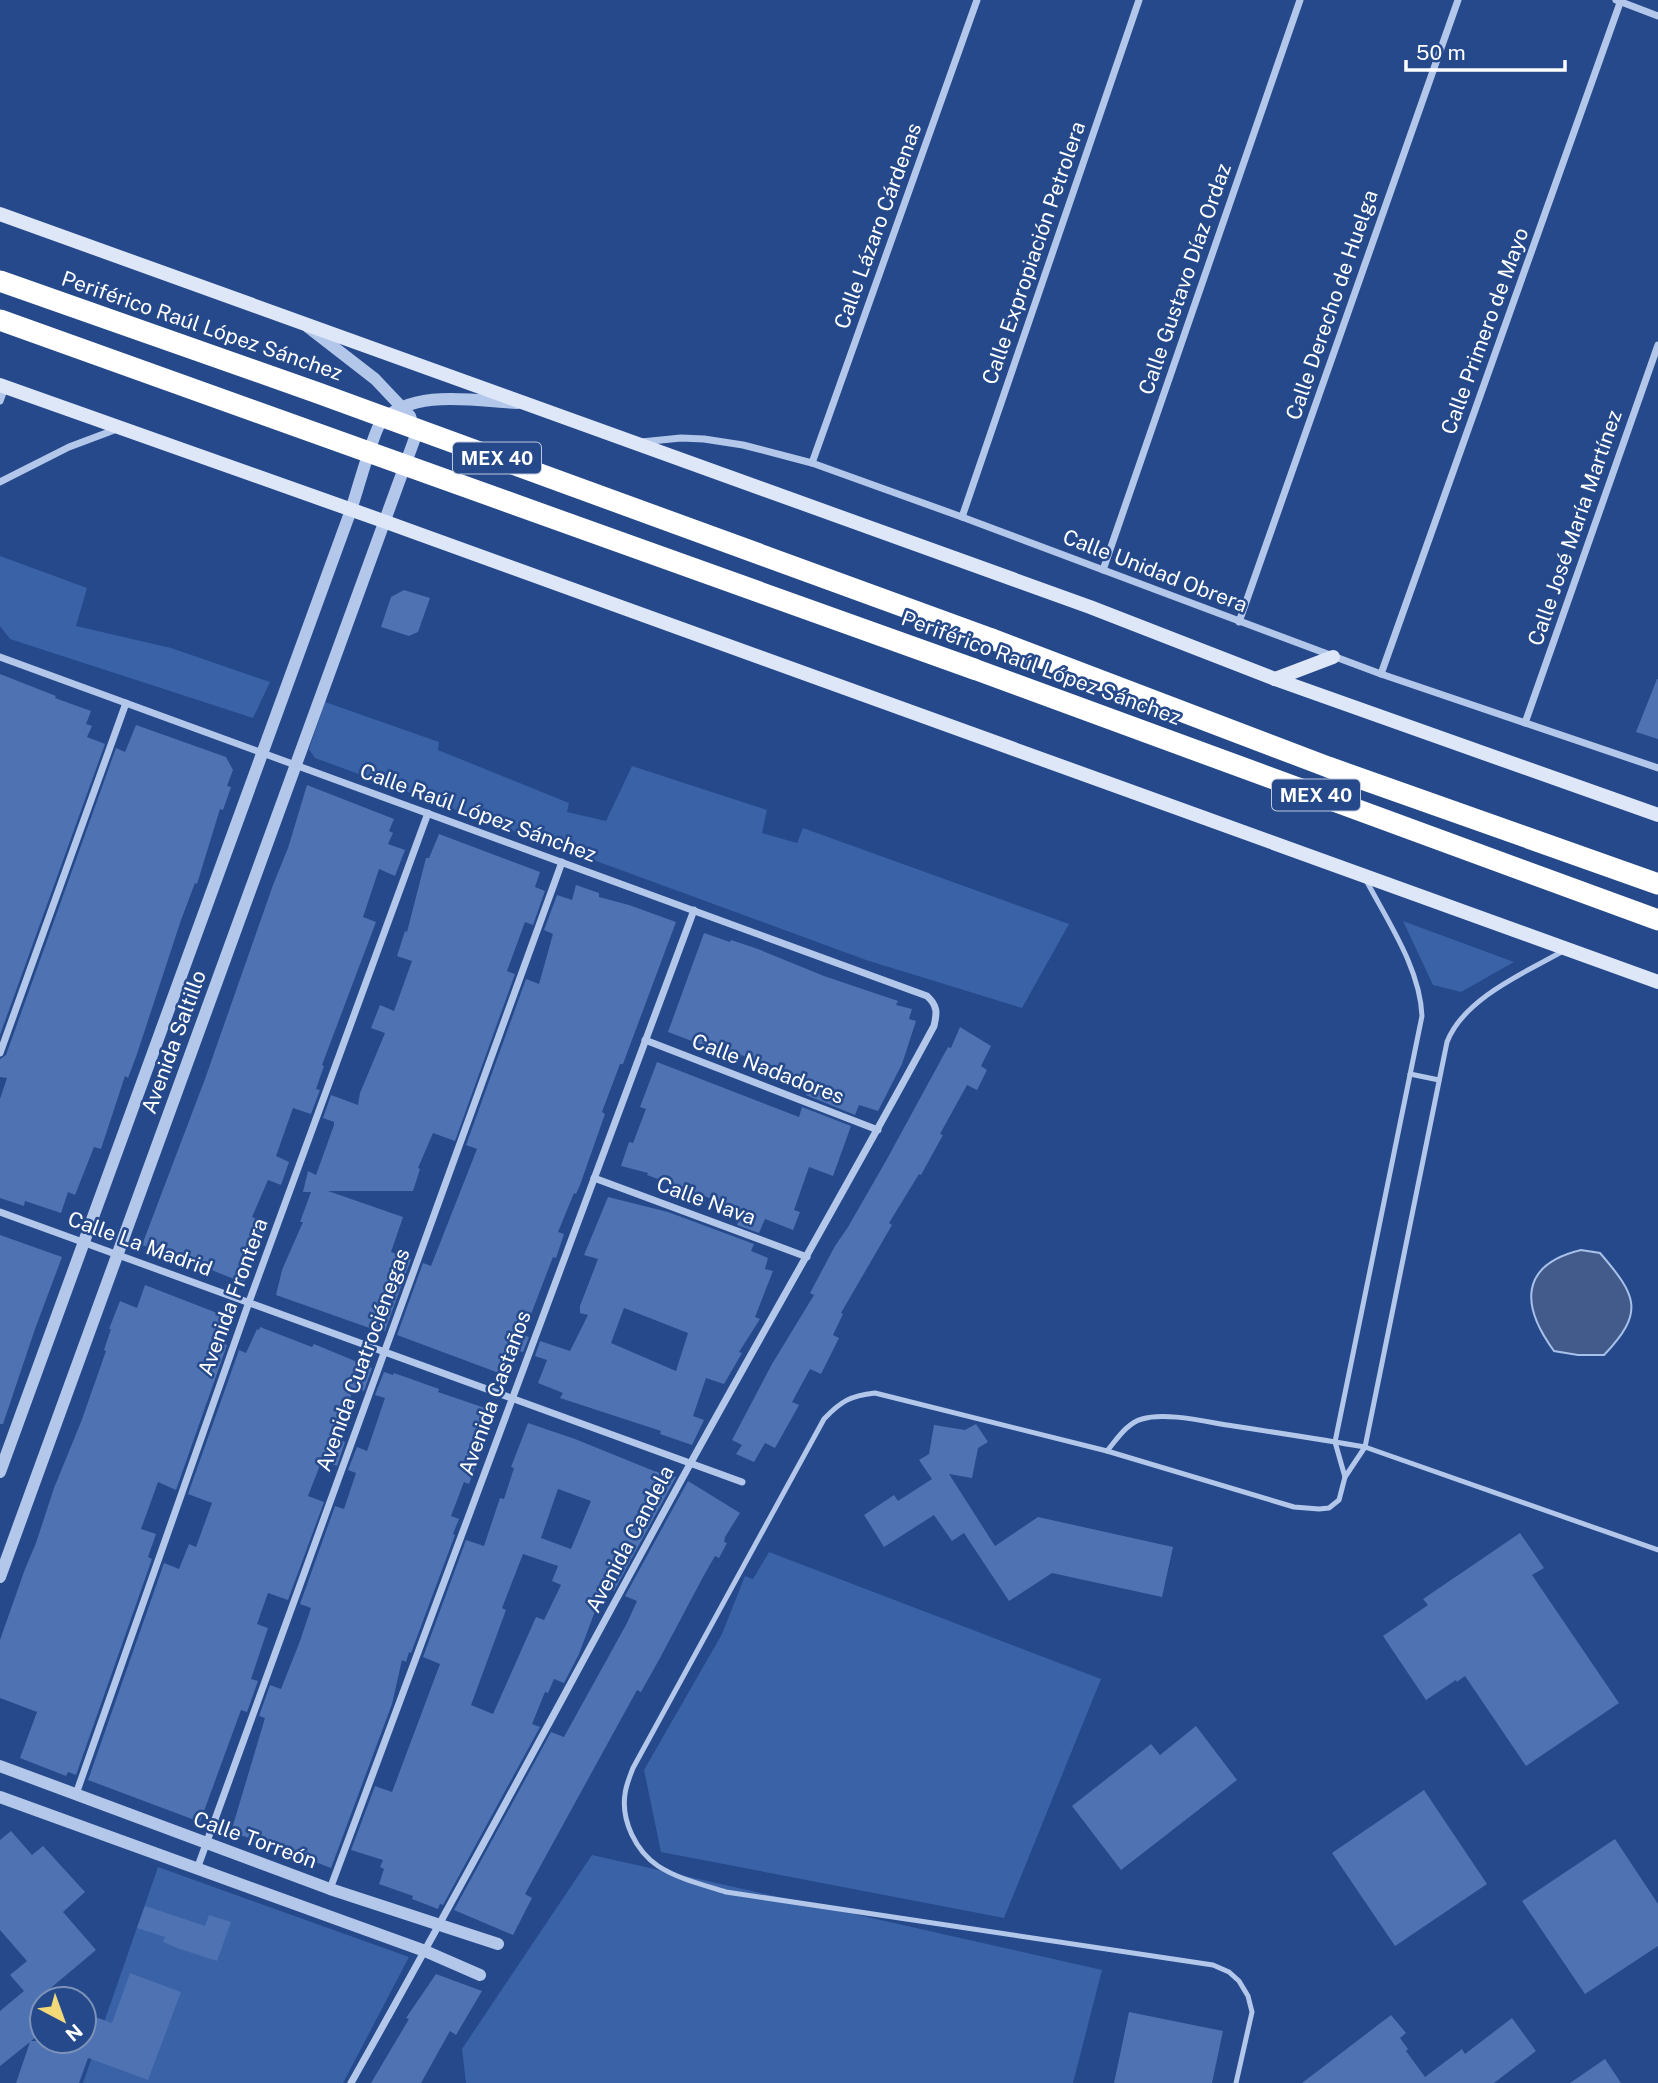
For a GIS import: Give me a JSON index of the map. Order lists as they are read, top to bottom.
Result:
{
  "streets": {
    "highway": ["Periférico Raúl López Sánchez", "MEX 40"],
    "street": [
      "Calle Lázaro Cárdenas",
      "Calle Expropiación Petrolera",
      "Calle Gustavo Díaz Ordaz",
      "Calle Derecho de Huelga",
      "Calle Primero de Mayo",
      "Calle José María Martínez",
      "Calle Unidad Obrera",
      "Calle Raúl López Sánchez",
      "Avenida Saltillo",
      "Calle Nadadores",
      "Calle Nava",
      "Calle La Madrid",
      "Avenida Frontera",
      "Avenida Cuatrociénegas",
      "Avenida Castaños",
      "Avenida Candela",
      "Calle Torreón"
    ]
  },
  "crossings": [
    ["Calle Lázaro Cárdenas", "Calle Unidad Obrera"],
    ["Calle Expropiación Petrolera", "Calle Unidad Obrera"],
    ["Calle Gustavo Díaz Ordaz", "Calle Unidad Obrera"],
    ["Calle Derecho de Huelga", "Calle Unidad Obrera"],
    ["Periférico Raúl López Sánchez", "Calle Unidad Obrera"],
    ["Periférico Raúl López Sánchez", "Avenida Saltillo"],
    ["Calle Primero de Mayo", "Calle Unidad Obrera"],
    ["Calle José María Martínez", "Calle Unidad Obrera"],
    ["Calle Raúl López Sánchez", "Avenida Saltillo"],
    ["Calle Raúl López Sánchez", "Avenida Frontera"],
    ["Calle Raúl López Sánchez", "Avenida Cuatrociénegas"],
    ["Calle Raúl López Sánchez", "Avenida Castaños"],
    ["Calle Raúl López Sánchez", "Avenida Candela"],
    ["Avenida Saltillo", "Calle La Madrid"],
    ["Calle Nadadores", "Avenida Castaños"],
    ["Calle Nadadores", "Avenida Candela"],
    ["Calle Nava", "Avenida Castaños"],
    ["Calle Nava", "Avenida Candela"],
    ["Calle La Madrid", "Avenida Frontera"],
    ["Calle La Madrid", "Avenida Cuatrociénegas"],
    ["Calle La Madrid", "Avenida Castaños"],
    ["Calle La Madrid", "Avenida Candela"],
    ["Avenida Frontera", "Calle Torreón"],
    ["Avenida Cuatrociénegas", "Calle Torreón"],
    ["Avenida Castaños", "Calle Torreón"],
    ["Avenida Candela", "Calle Torreón"]
  ],
  "scale_bar": "50 m",
  "north": "bottom right"
}
